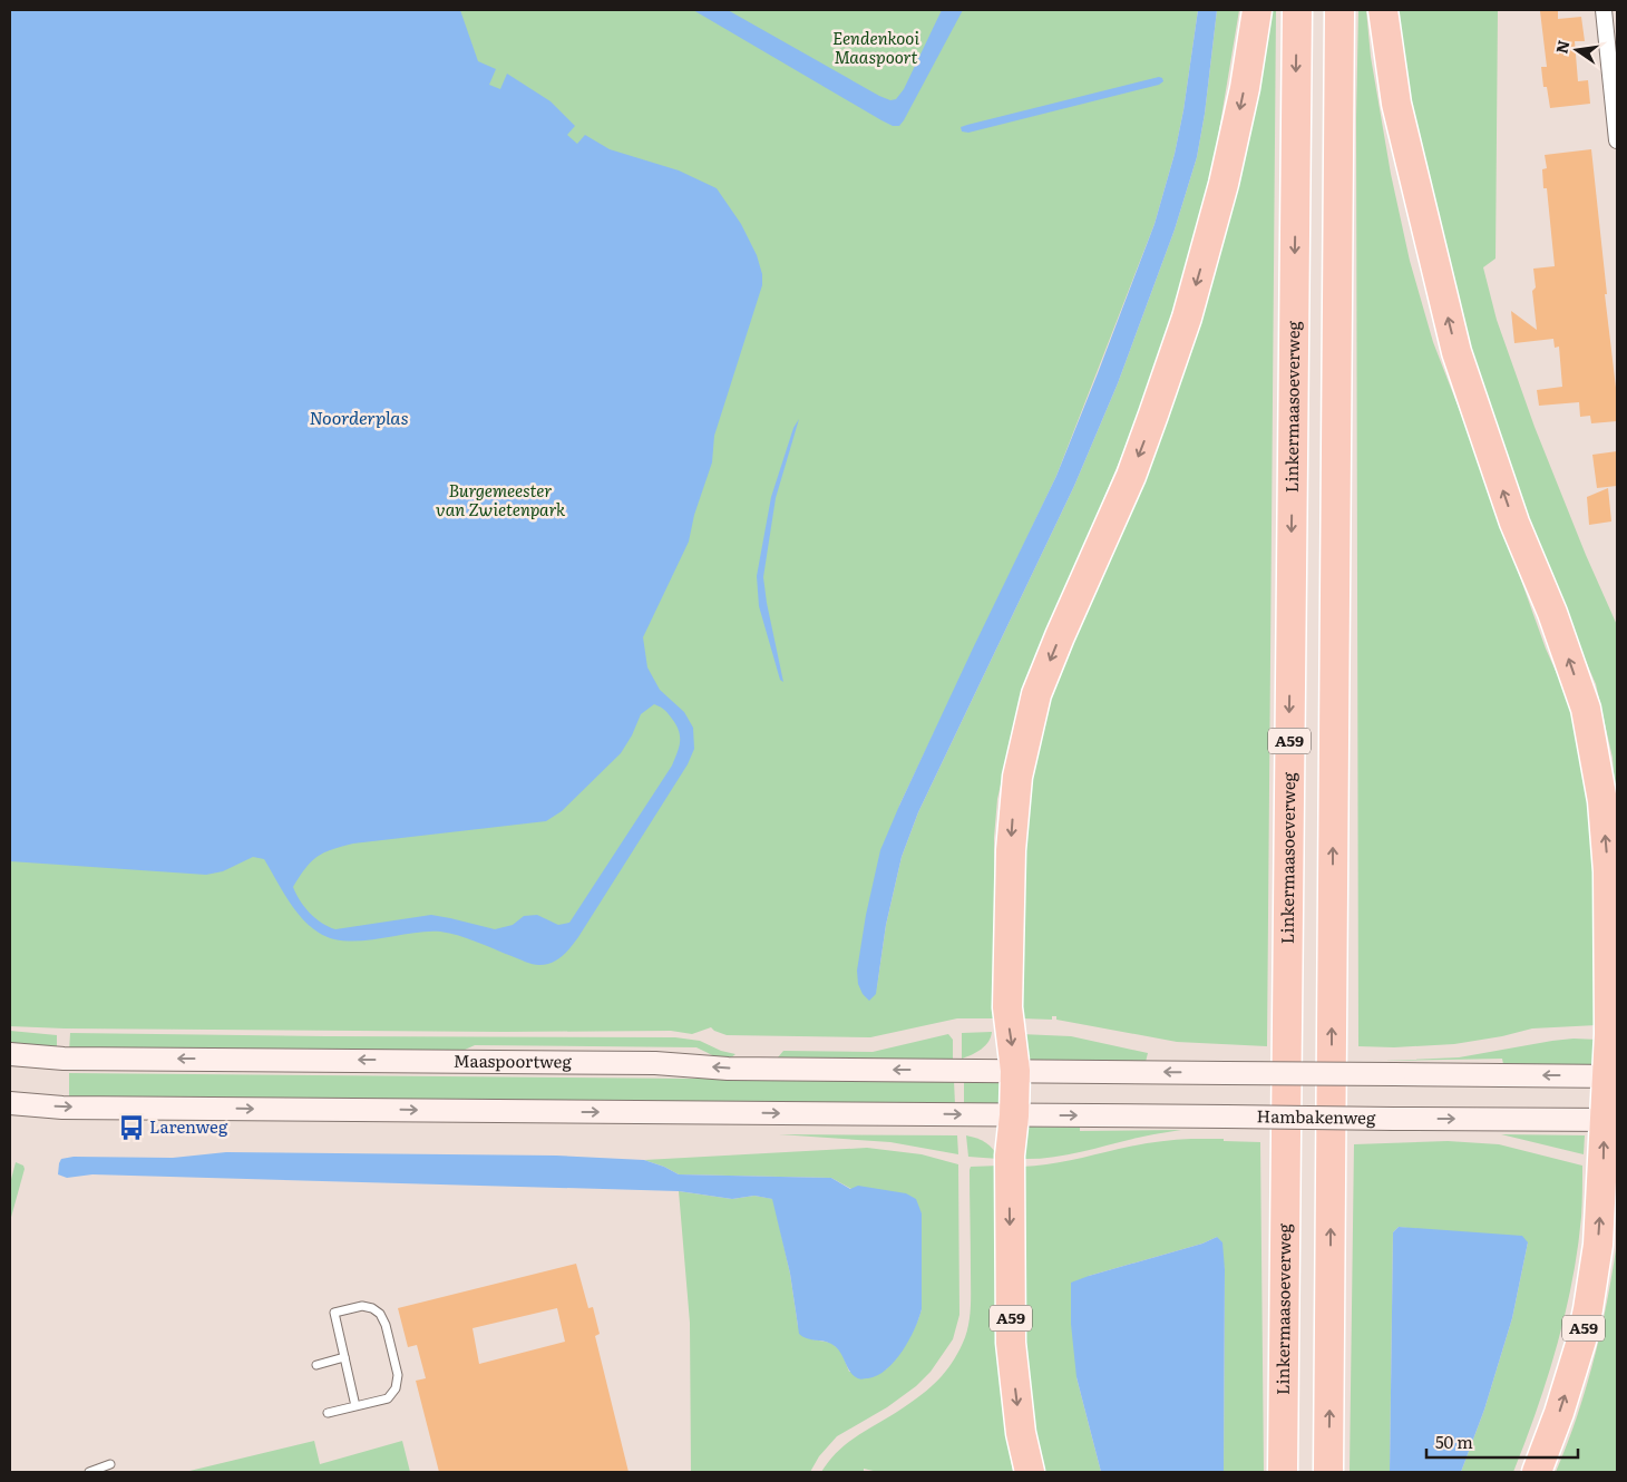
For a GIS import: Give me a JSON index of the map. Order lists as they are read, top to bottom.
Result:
{
  "streets": {
    "highway": ["Linkermaasoeverweg", "A59"],
    "main road": ["Maaspoortweg", "Hambakenweg"]
  },
  "crossings": [
    ["A59", "Hambakenweg"]
  ],
  "water": ["Noorderplas"],
  "parks": ["Eendenkooi Maaspoort", "Burgemeester van Zwietenpark"],
  "places": {
    "bus stop": ["Larenweg"]
  },
  "scale_bar": "50 m",
  "north": "left"
}
